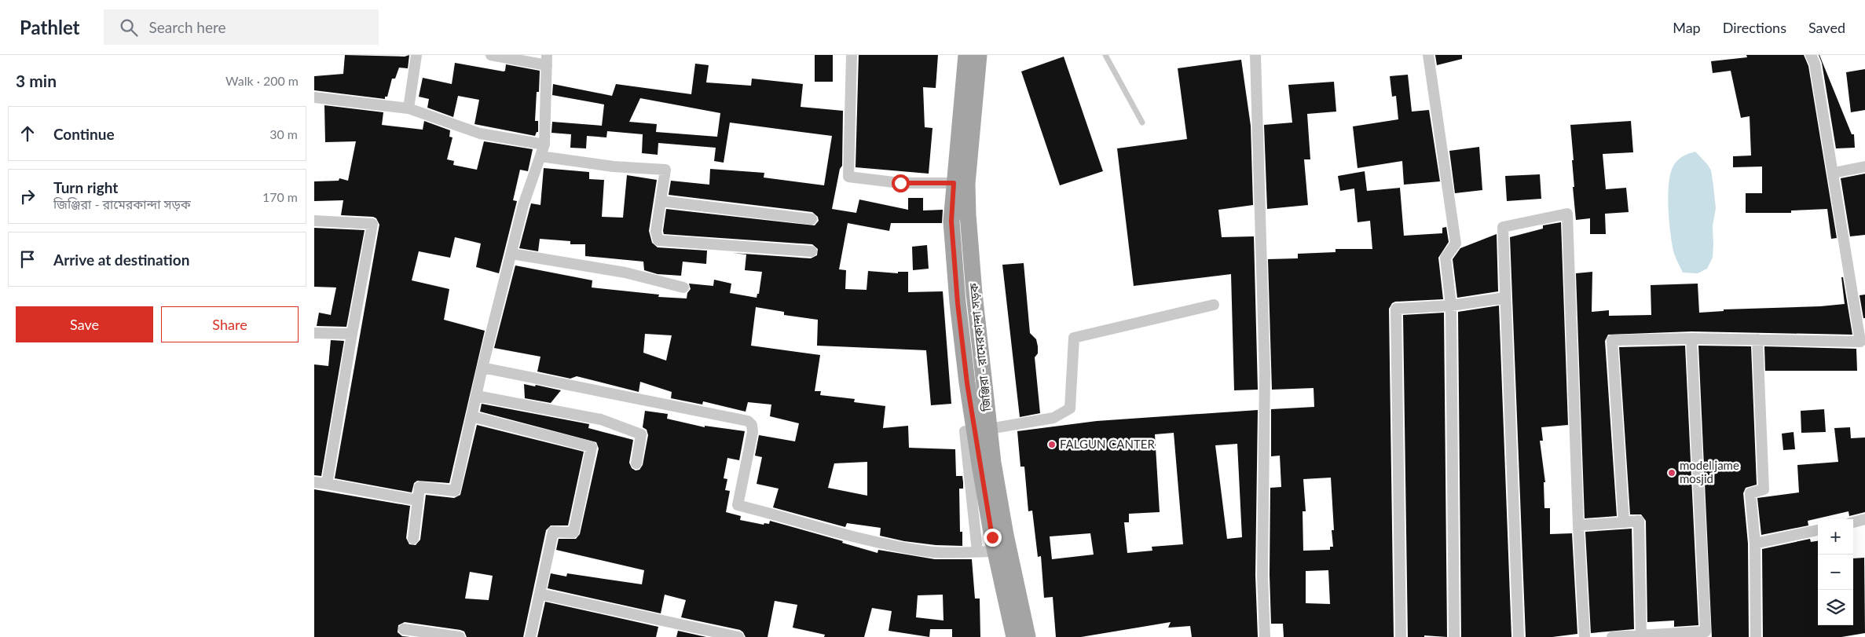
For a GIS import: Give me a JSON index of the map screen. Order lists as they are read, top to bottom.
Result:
{
  "streets": {
    "main road": ["জিঞ্জিরা - রামেরকান্দা সড়ক"]
  },
  "places": ["FALGUN CANTER", "model jame mosjid"],
  "page": {
    "header": "Pathlet",
    "search": "Search here",
    "nav": ["Map", "Directions", "Saved"],
    "heading": ["3 min", "Walk · 200 m"],
    "list": [
      ["Continue", "30 m"],
      ["Turn right", "জিঞ্জিরা - রামেরকান্দা সড়ক", "170 m"],
      "Arrive at destination"
    ],
    "buttons": ["Save", "Share"],
    "map_buttons": ["+", "−"]
  }
}
